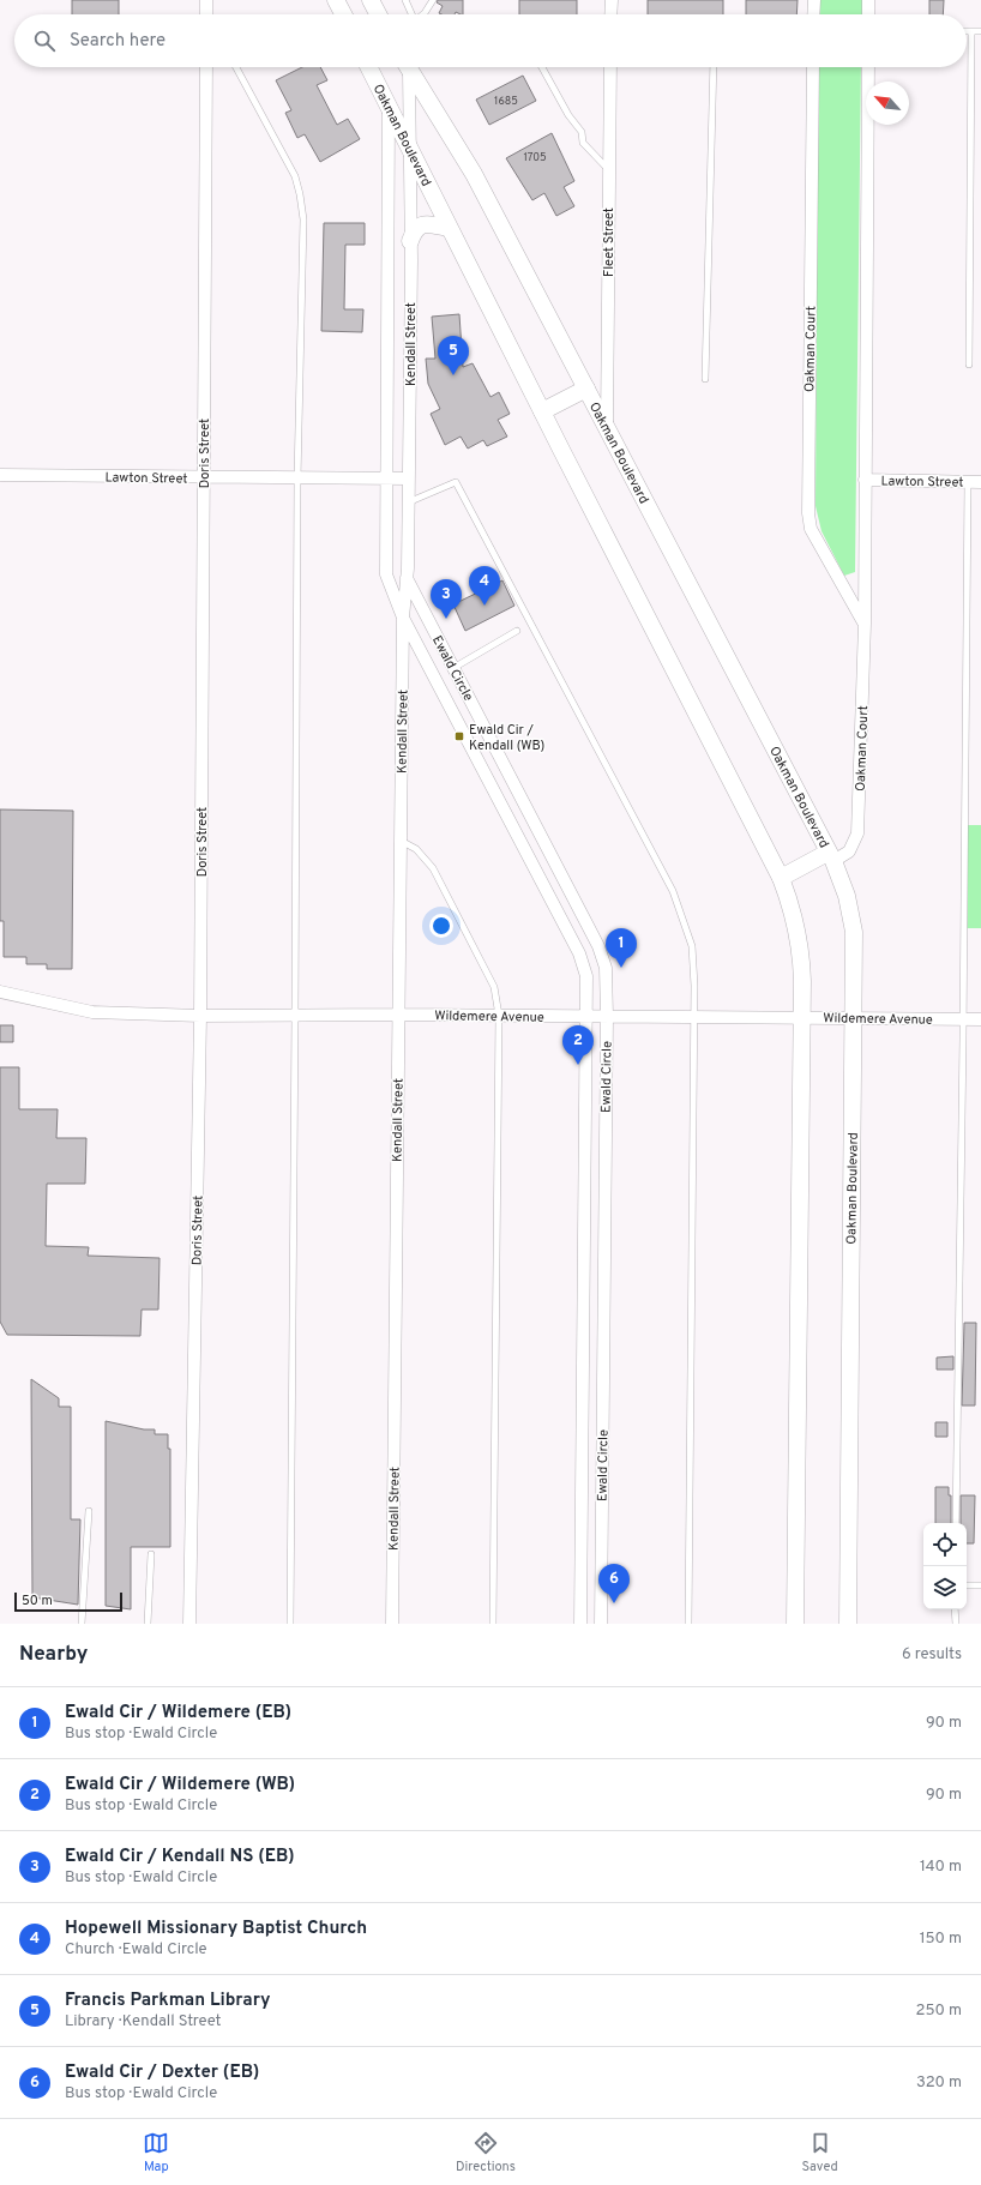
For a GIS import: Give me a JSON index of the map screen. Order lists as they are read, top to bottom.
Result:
{
  "streets": {
    "street": [
      "Oakman Boulevard",
      "Fleet Street",
      "Kendall Street",
      "Oakman Court",
      "Doris Street",
      "Lawton Street",
      "Ewald Circle",
      "Wildemere Avenue"
    ]
  },
  "crossings": [
    ["Oakman Boulevard", "Fleet Street"],
    ["Oakman Boulevard", "Kendall Street"],
    ["Oakman Boulevard", "Oakman Court"],
    ["Oakman Boulevard", "Wildemere Avenue"],
    ["Kendall Street", "Lawton Street"],
    ["Kendall Street", "Ewald Circle"],
    ["Kendall Street", "Wildemere Avenue"],
    ["Oakman Court", "Lawton Street"],
    ["Doris Street", "Lawton Street"],
    ["Doris Street", "Wildemere Avenue"],
    ["Ewald Circle", "Wildemere Avenue"]
  ],
  "places": {
    "transit": ["Ewald Cir / Kendall (WB)"]
  },
  "house_numbers": ["1685", "1705"],
  "scale_bar": "50 m",
  "north": "top left",
  "page": {
    "search": "Search here",
    "pins": [
      "5",
      "4",
      "3",
      "1",
      "2",
      "6"
    ],
    "scale": "50 m",
    "heading": ["Nearby", "6 results"],
    "list": [
      {
        "mark": "1",
        "name": "Ewald Cir / Wildemere (EB)",
        "note": "Bus stop · Ewald Circle",
        "value": "90 m"
      },
      {
        "mark": "2",
        "name": "Ewald Cir / Wildemere (WB)",
        "note": "Bus stop · Ewald Circle",
        "value": "90 m"
      },
      {
        "mark": "3",
        "name": "Ewald Cir / Kendall NS (EB)",
        "note": "Bus stop · Ewald Circle",
        "value": "140 m"
      },
      {
        "mark": "4",
        "name": "Hopewell Missionary Baptist Church",
        "note": "Church · Ewald Circle",
        "value": "150 m"
      },
      {
        "mark": "5",
        "name": "Francis Parkman Library",
        "note": "Library · Kendall Street",
        "value": "250 m"
      },
      {
        "mark": "6",
        "name": "Ewald Cir / Dexter (EB)",
        "note": "Bus stop · Ewald Circle",
        "value": "320 m"
      }
    ],
    "nav": ["Map", "Directions", "Saved"]
  }
}
